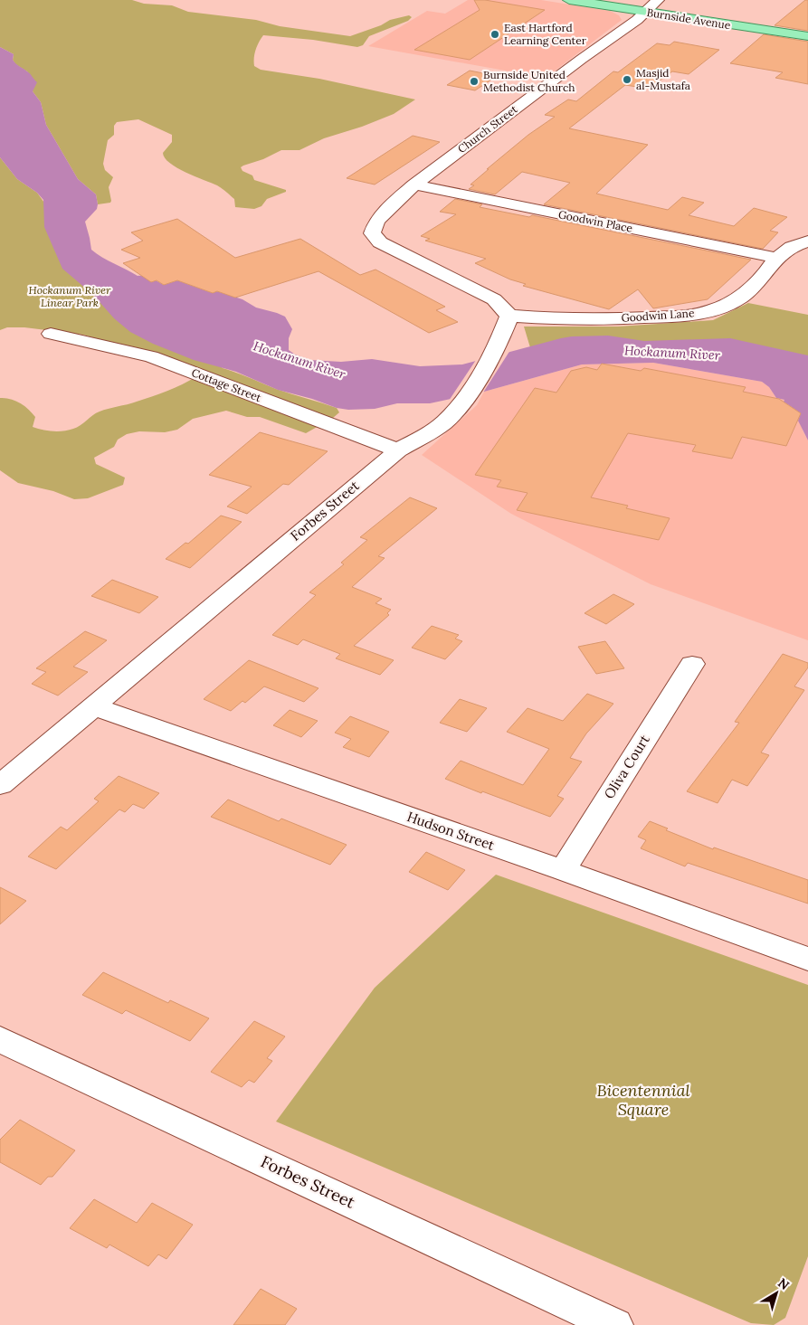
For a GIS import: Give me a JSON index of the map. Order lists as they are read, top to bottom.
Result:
{
  "streets": {
    "main road": ["Burnside Avenue"],
    "street": [
      "Church Street",
      "Goodwin Place",
      "Goodwin Lane",
      "Cottage Street",
      "Forbes Street",
      "Oliva Court",
      "Hudson Street"
    ]
  },
  "crossings": [
    ["Burnside Avenue", "Church Street"],
    ["Church Street", "Goodwin Place"],
    ["Church Street", "Goodwin Lane"],
    ["Church Street", "Forbes Street"],
    ["Goodwin Place", "Goodwin Lane"],
    ["Goodwin Lane", "Forbes Street"],
    ["Cottage Street", "Forbes Street"],
    ["Forbes Street", "Hudson Street"],
    ["Oliva Court", "Hudson Street"]
  ],
  "water": ["Hockanum River"],
  "parks": ["Hockanum River Linear Park", "Bicentennial Square"],
  "places": ["East Hartford Learning Center", "Masjid al-Mustafa", "Burnside United Methodist Church"],
  "north": "top right"
}
